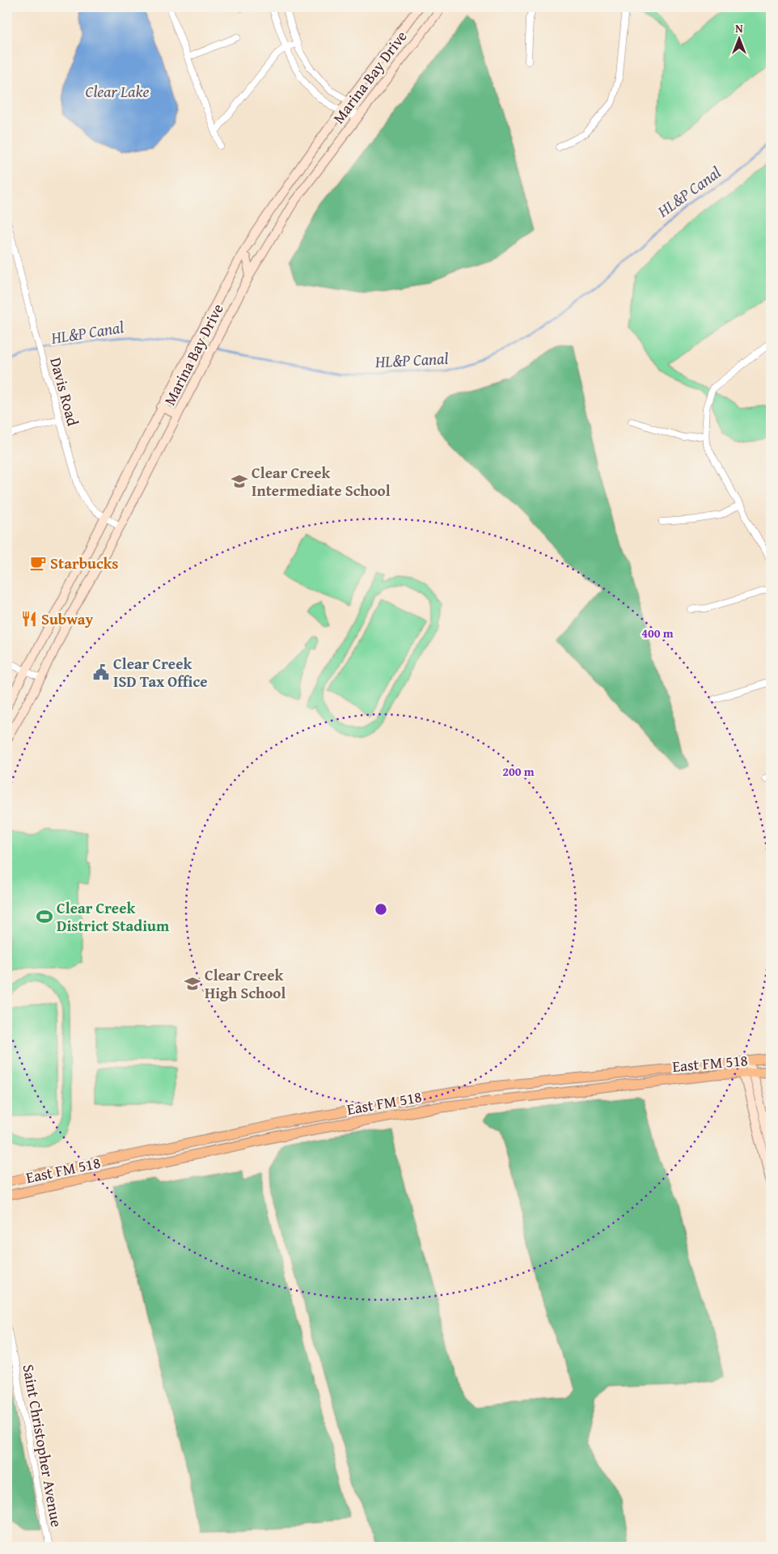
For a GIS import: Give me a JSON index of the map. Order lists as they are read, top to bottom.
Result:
{
  "streets": {
    "main road": ["Marina Bay Drive", "East FM 518"],
    "street": ["Davis Road", "Saint Christopher Avenue"]
  },
  "crossings": [
    ["Marina Bay Drive", "Davis Road"]
  ],
  "water": ["Clear Lake", "HL&P Canal"],
  "places": {
    "school or university": ["Clear Creek Intermediate School", "Clear Creek High School"],
    "cafe": ["Starbucks"],
    "restaurant": ["Subway"],
    "public building": ["Clear Creek ISD Tax Office"],
    "sports": ["Clear Creek District Stadium"]
  },
  "north": "top",
  "rings": ["400 m", "200 m"]
}
